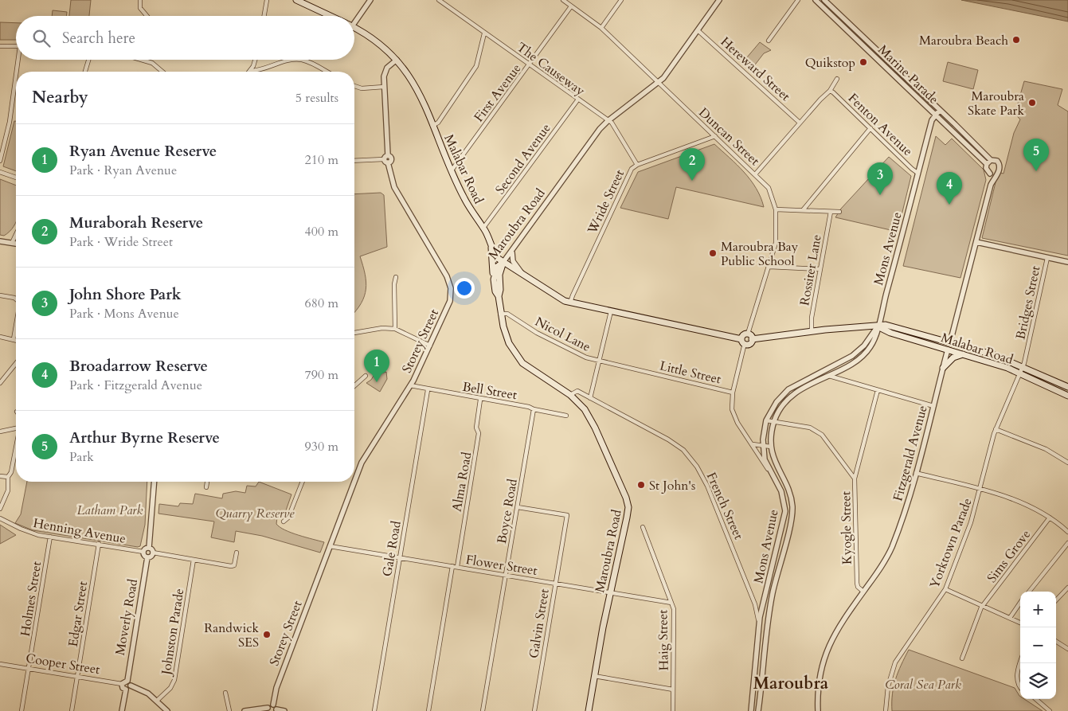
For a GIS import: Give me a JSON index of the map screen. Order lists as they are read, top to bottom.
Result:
{
  "streets": {
    "main road": ["Malabar Road", "Maroubra Road", "Fitzgerald Avenue"],
    "street": [
      "The Causeway",
      "Hereward Street",
      "Marine Parade",
      "First Avenue",
      "Fenton Avenue",
      "Duncan Street",
      "Second Avenue",
      "Wride Street",
      "Mons Avenue",
      "Rossiter Lane",
      "Bridges Street",
      "Nicol Lane",
      "Storey Street",
      "Little Street",
      "Bell Street",
      "Alma Road",
      "French Street",
      "Boyce Road",
      "Kyogle Street",
      "Henning Avenue",
      "Yorktown Parade",
      "Gale Road",
      "Sims Grove",
      "Flower Street",
      "Holmes Street",
      "Edgar Street",
      "Moverly Road",
      "Galvin Street",
      "Johnston Parade",
      "Haig Street",
      "Cooper Street"
    ]
  },
  "crossings": [
    ["The Causeway", "First Avenue"],
    ["The Causeway", "Second Avenue"],
    ["The Causeway", "Wride Street"],
    ["The Causeway", "Maroubra Road"],
    ["Hereward Street", "Maroubra Road"],
    ["Marine Parade", "Mons Avenue"],
    ["Marine Parade", "Fitzgerald Avenue"],
    ["First Avenue", "Duncan Street"],
    ["First Avenue", "Malabar Road"],
    ["Fenton Avenue", "Mons Avenue"],
    ["Duncan Street", "Malabar Road"],
    ["Duncan Street", "Wride Street"],
    ["Duncan Street", "Maroubra Road"],
    ["Second Avenue", "Malabar Road"],
    ["Malabar Road", "Wride Street"],
    ["Malabar Road", "Maroubra Road"],
    ["Malabar Road", "Mons Avenue"],
    ["Malabar Road", "Rossiter Lane"],
    ["Malabar Road", "Bridges Street"],
    ["Malabar Road", "Storey Street"],
    ["Malabar Road", "Fitzgerald Avenue"],
    ["Malabar Road", "Yorktown Parade"],
    ["Maroubra Road", "Nicol Lane"],
    ["Maroubra Road", "French Street"],
    ["Maroubra Road", "Flower Street"],
    ["Mons Avenue", "French Street"],
    ["Mons Avenue", "Kyogle Street"],
    ["Bridges Street", "Yorktown Parade"],
    ["Nicol Lane", "Little Street"],
    ["Storey Street", "Bell Street"],
    ["Storey Street", "Flower Street"],
    ["Bell Street", "Alma Road"],
    ["Bell Street", "Boyce Road"],
    ["Bell Street", "Gale Road"],
    ["Fitzgerald Avenue", "Kyogle Street"],
    ["Alma Road", "Flower Street"],
    ["Boyce Road", "Flower Street"],
    ["Boyce Road", "Galvin Street"],
    ["Henning Avenue", "Holmes Street"],
    ["Henning Avenue", "Edgar Street"],
    ["Gale Road", "Flower Street"],
    ["Flower Street", "Galvin Street"],
    ["Flower Street", "Haig Street"],
    ["Holmes Street", "Cooper Street"],
    ["Edgar Street", "Cooper Street"]
  ],
  "districts": ["Maroubra"],
  "parks": ["Latham Park", "Quarry Reserve", "Coral Sea Park"],
  "places": [
    "Maroubra Beach",
    "Quikstop",
    "Maroubra Skate Park",
    "Maroubra Bay Public School",
    "St John's",
    "Randwick SES"
  ],
  "page": {
    "search": "Search here",
    "heading": ["Nearby", "5 results"],
    "list": [
      {
        "mark": "1",
        "name": "Ryan Avenue Reserve",
        "note": "Park · Ryan Avenue",
        "value": "210 m"
      },
      {
        "mark": "2",
        "name": "Muraborah Reserve",
        "note": "Park · Wride Street",
        "value": "400 m"
      },
      {
        "mark": "3",
        "name": "John Shore Park",
        "note": "Park · Mons Avenue",
        "value": "680 m"
      },
      {
        "mark": "4",
        "name": "Broadarrow Reserve",
        "note": "Park · Fitzgerald Avenue",
        "value": "790 m"
      },
      {
        "mark": "5",
        "name": "Arthur Byrne Reserve",
        "note": "Park",
        "value": "930 m"
      }
    ],
    "pins": [
      "5",
      "2",
      "3",
      "4",
      "1"
    ],
    "map_buttons": ["+", "−"]
  }
}
